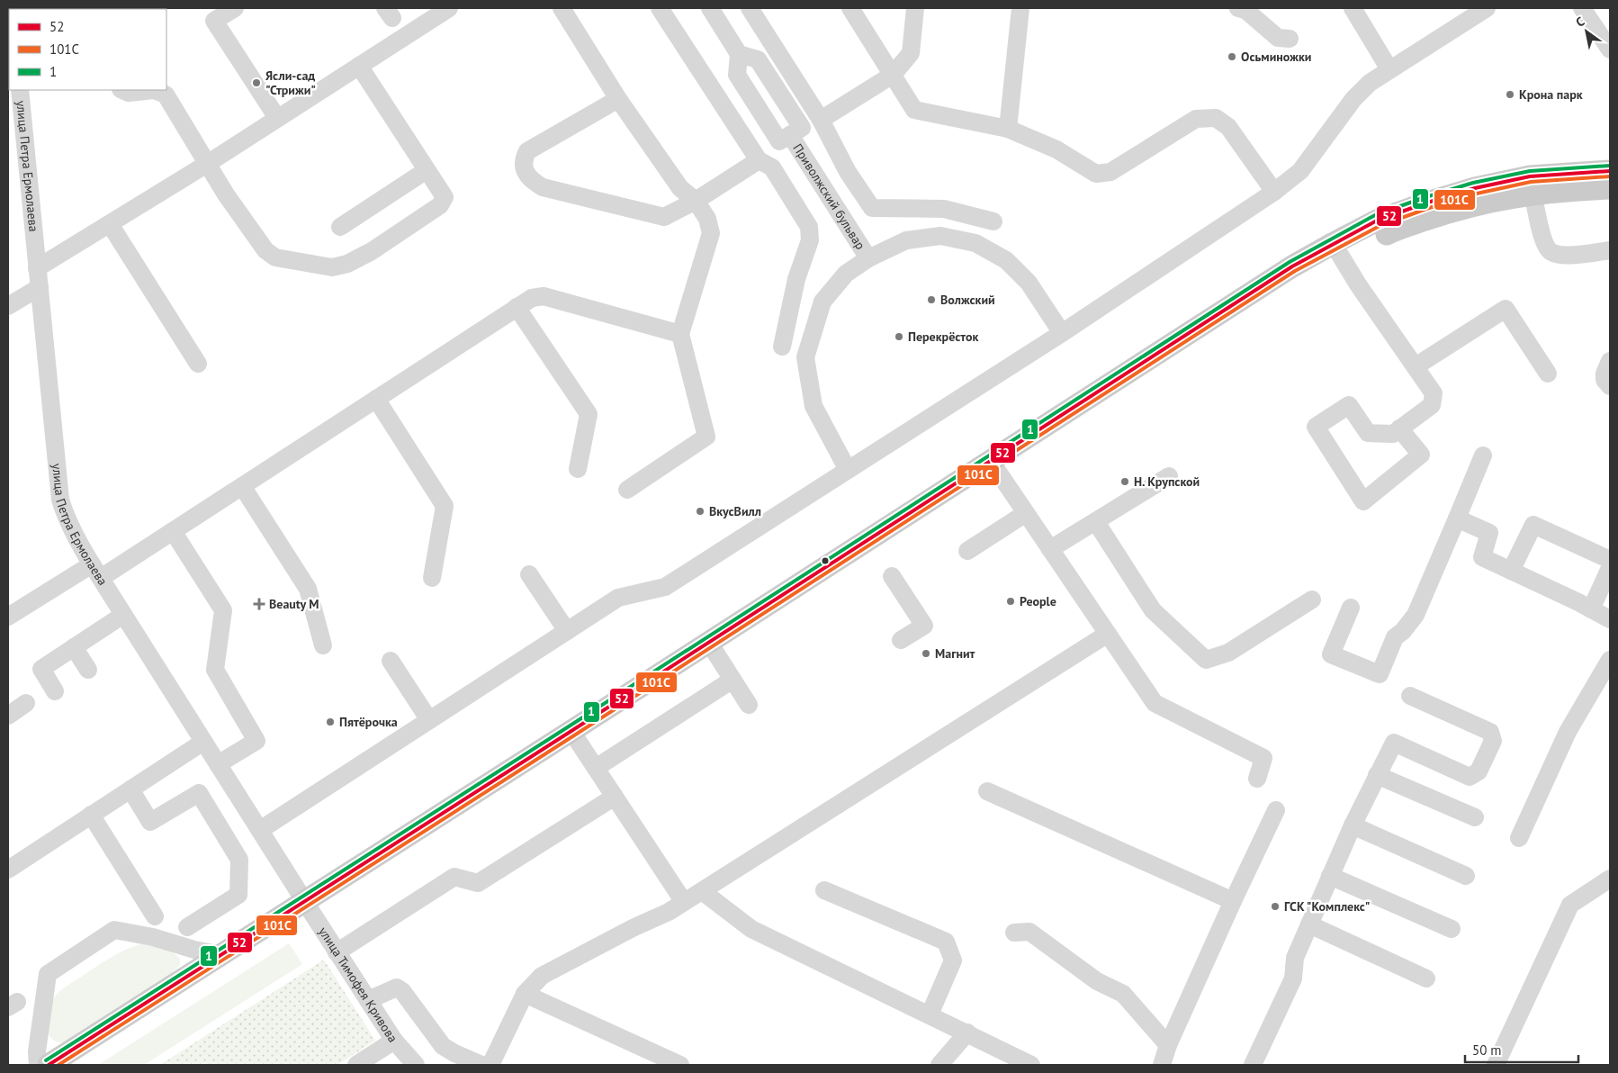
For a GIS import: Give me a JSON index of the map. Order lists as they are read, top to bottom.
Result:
{
  "streets": {
    "street": ["улица Петра Ермолаева", "Приволжский бульвар", "улица Тимофея Кривова"]
  },
  "crossings": [
    ["улица Петра Ермолаева", "улица Тимофея Кривова"]
  ],
  "places": {
    "other": [
      "Осьминожки",
      "Ясли-сад \"Стрижи\"",
      "Крона парк",
      "Волжский",
      "Перекрёсток",
      "Н. Крупской",
      "ВкусВилл",
      "People",
      "Магнит",
      "Пятёрочка",
      "ГСК \"Комплекс\""
    ],
    "health": ["Beauty M"]
  },
  "lines": ["transit line 1", "transit line 52", "transit line 101С"],
  "legend": ["52", "101С", "1"],
  "scale_bar": "50 m",
  "north": "top left"
}
